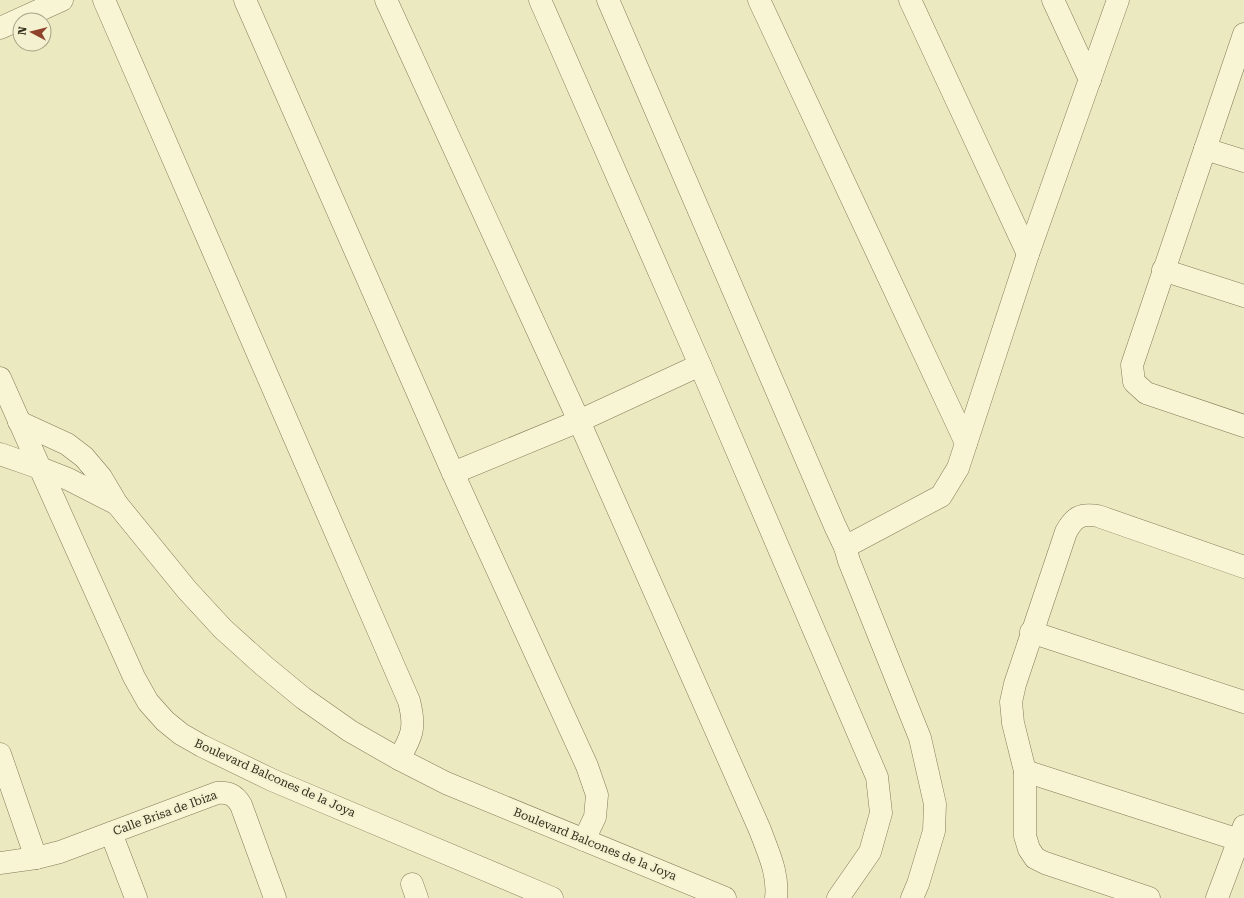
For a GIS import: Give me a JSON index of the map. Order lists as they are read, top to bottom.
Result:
{
  "streets": {
    "street": ["Boulevard Balcones de la Joya", "Calle Brisa de Ibiza"]
  },
  "north": "left"
}
